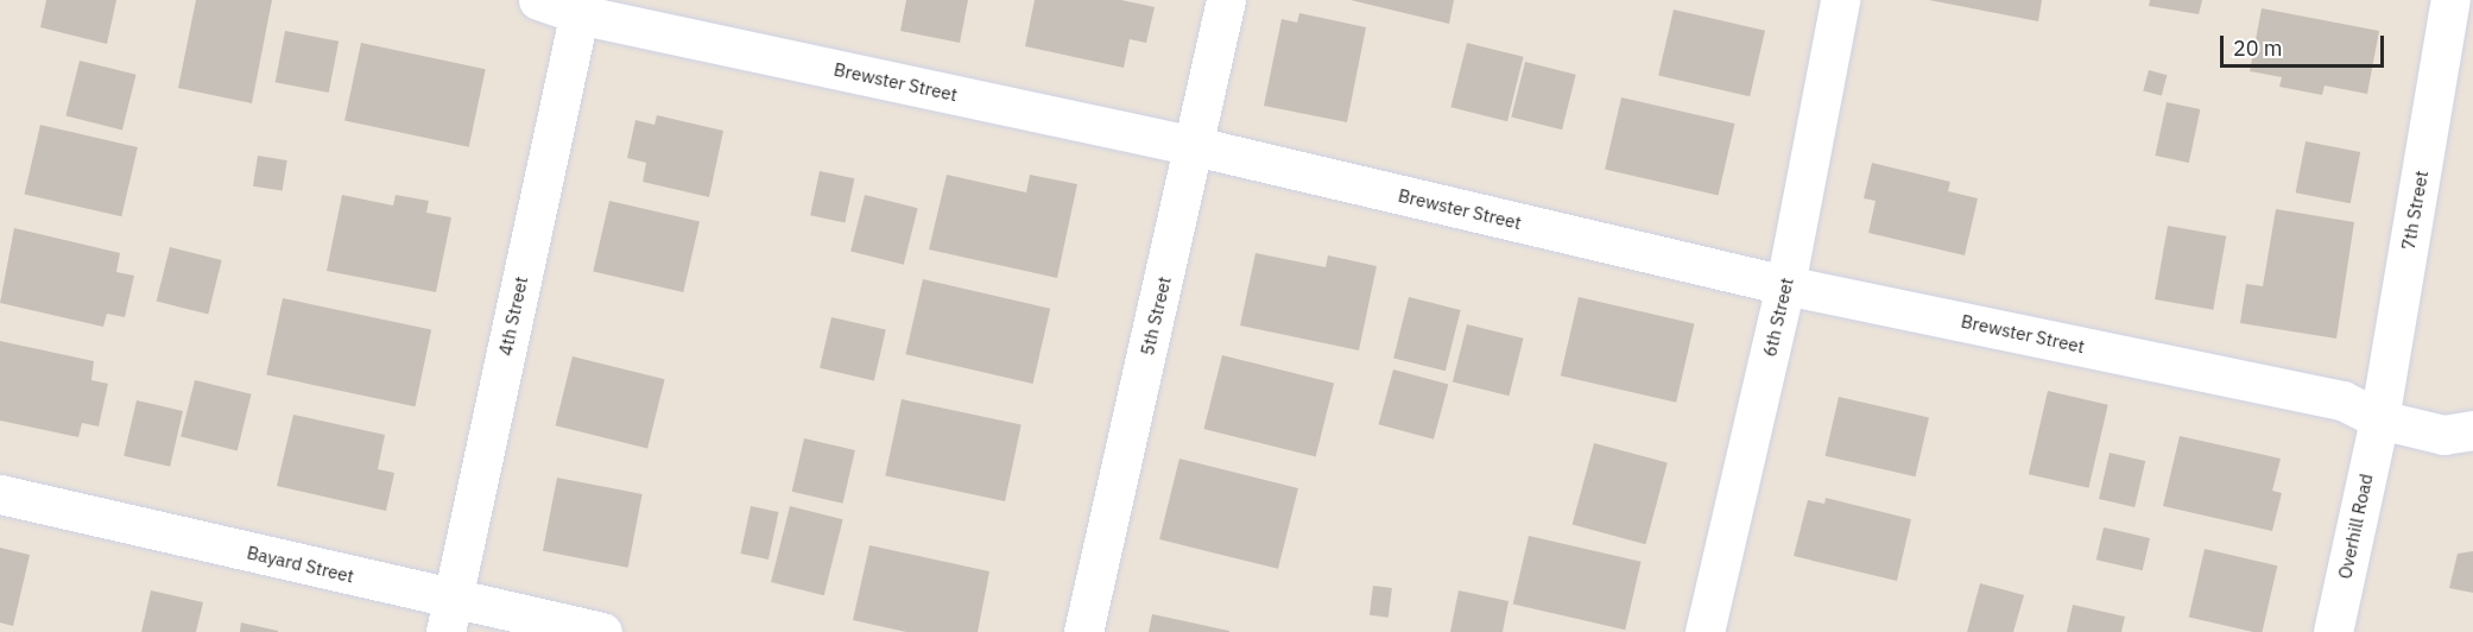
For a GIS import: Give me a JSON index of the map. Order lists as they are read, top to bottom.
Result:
{
  "streets": {
    "street": [
      "Brewster Street",
      "7th Street",
      "4th Street",
      "5th Street",
      "6th Street",
      "Overhill Road",
      "Bayard Street"
    ]
  },
  "crossings": [
    ["Brewster Street", "7th Street"],
    ["Brewster Street", "4th Street"],
    ["Brewster Street", "5th Street"],
    ["Brewster Street", "6th Street"],
    ["Brewster Street", "Overhill Road"],
    ["7th Street", "Overhill Road"],
    ["4th Street", "Bayard Street"]
  ],
  "scale_bar": "20 m"
}
